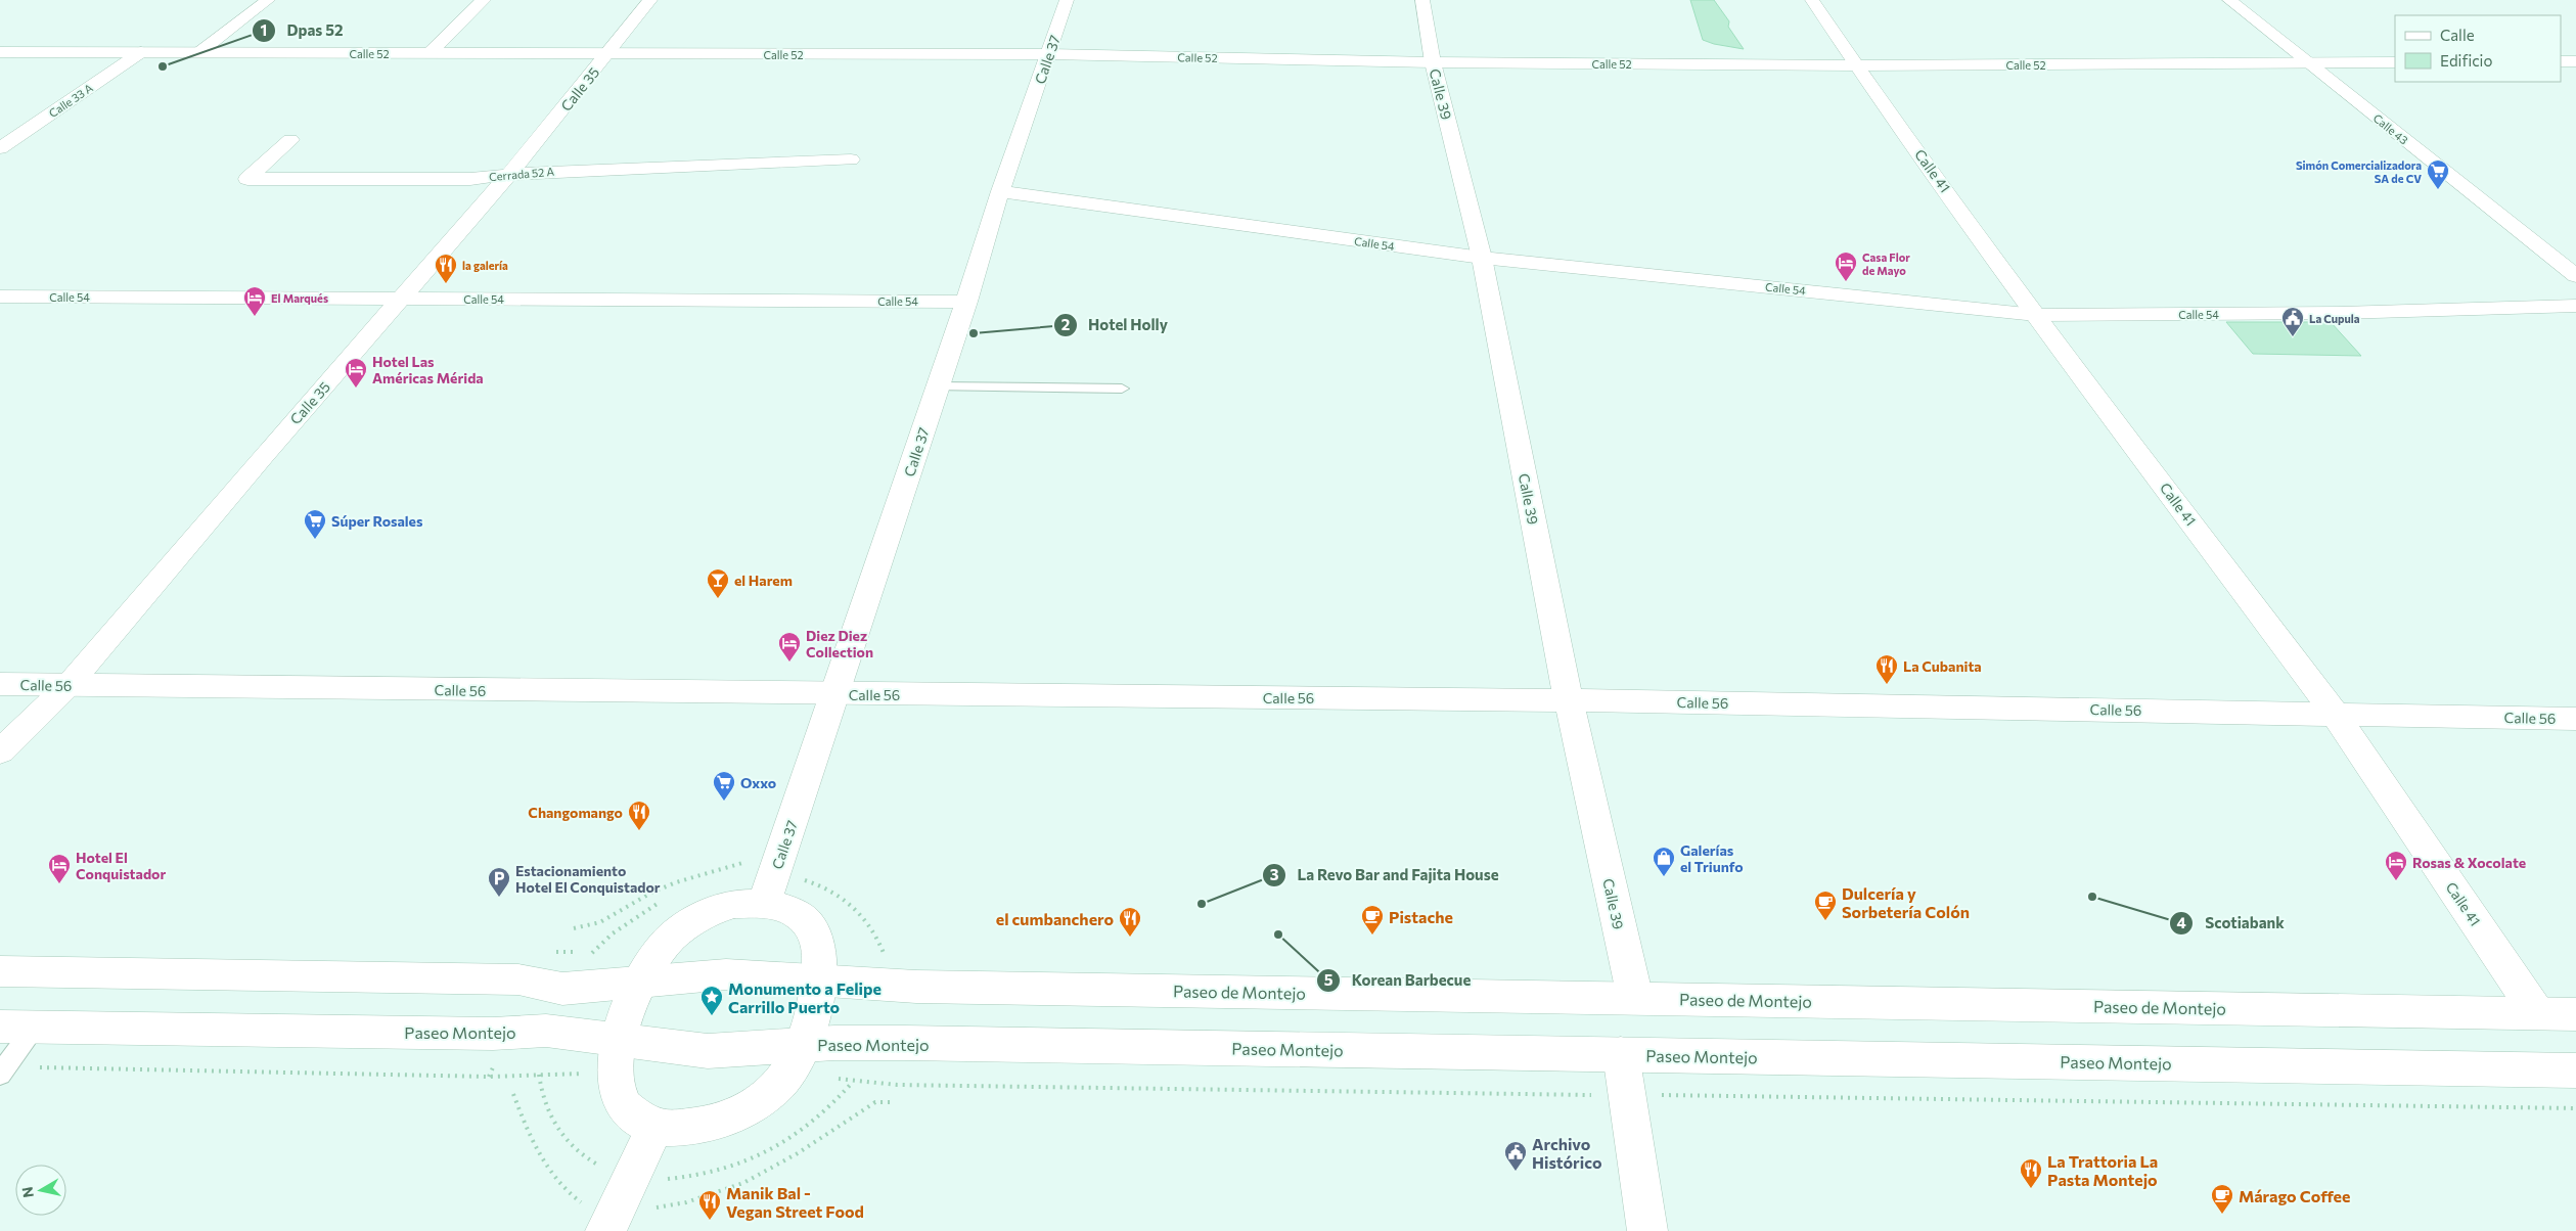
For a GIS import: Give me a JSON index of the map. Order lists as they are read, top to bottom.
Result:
{
  "streets": {
    "street": [
      "Calle 52",
      "Calle 37",
      "Calle 35",
      "Calle 39",
      "Calle 33 A",
      "Calle 43",
      "Calle 41",
      "Cerrada 52 A",
      "Calle 54",
      "Calle 56",
      "Paseo de Montejo",
      "Paseo Montejo"
    ]
  },
  "crossings": [
    ["Calle 52", "Calle 37"],
    ["Calle 52", "Calle 35"],
    ["Calle 52", "Calle 39"],
    ["Calle 52", "Calle 33 A"],
    ["Calle 52", "Calle 43"],
    ["Calle 52", "Calle 41"],
    ["Calle 37", "Calle 54"],
    ["Calle 37", "Calle 56"],
    ["Calle 35", "Cerrada 52 A"],
    ["Calle 35", "Calle 54"],
    ["Calle 35", "Calle 56"],
    ["Calle 39", "Calle 54"],
    ["Calle 39", "Calle 56"],
    ["Calle 39", "Paseo de Montejo"],
    ["Calle 41", "Calle 54"],
    ["Calle 41", "Calle 56"],
    ["Calle 41", "Paseo de Montejo"]
  ],
  "places": {
    "other": [
      "Dpas 52",
      "Hotel Holly",
      "Scotiabank",
      "La Revo Bar and Fajita House",
      "Korean Barbecue"
    ],
    "supermarket": ["Simón Comercializadora SA de CV", "Súper Rosales", "Oxxo"],
    "hotel": [
      "Casa Flor de Mayo",
      "El Marqués",
      "Hotel Las Américas Mérida",
      "Diez Diez Collection",
      "Rosas & Xocolate",
      "Hotel El Conquistador"
    ],
    "restaurant": [
      "la galería",
      "La Cubanita",
      "Changomango",
      "el cumbanchero",
      "La Trattoria La Pasta Montejo",
      "Manik Bal - Vegan Street Food"
    ],
    "public building": ["La Cupula", "Archivo Histórico"],
    "bar": ["el Harem"],
    "shop": ["Galerías el Triunfo"],
    "parking": ["Estacionamiento Hotel El Conquistador"],
    "cafe": ["Dulcería y Sorbetería Colón", "Pistache", "Márago Coffee"],
    "place": ["Monumento a Felipe Carrillo Puerto"]
  },
  "legend": ["Calle", "Edificio"],
  "north": "left"
}
